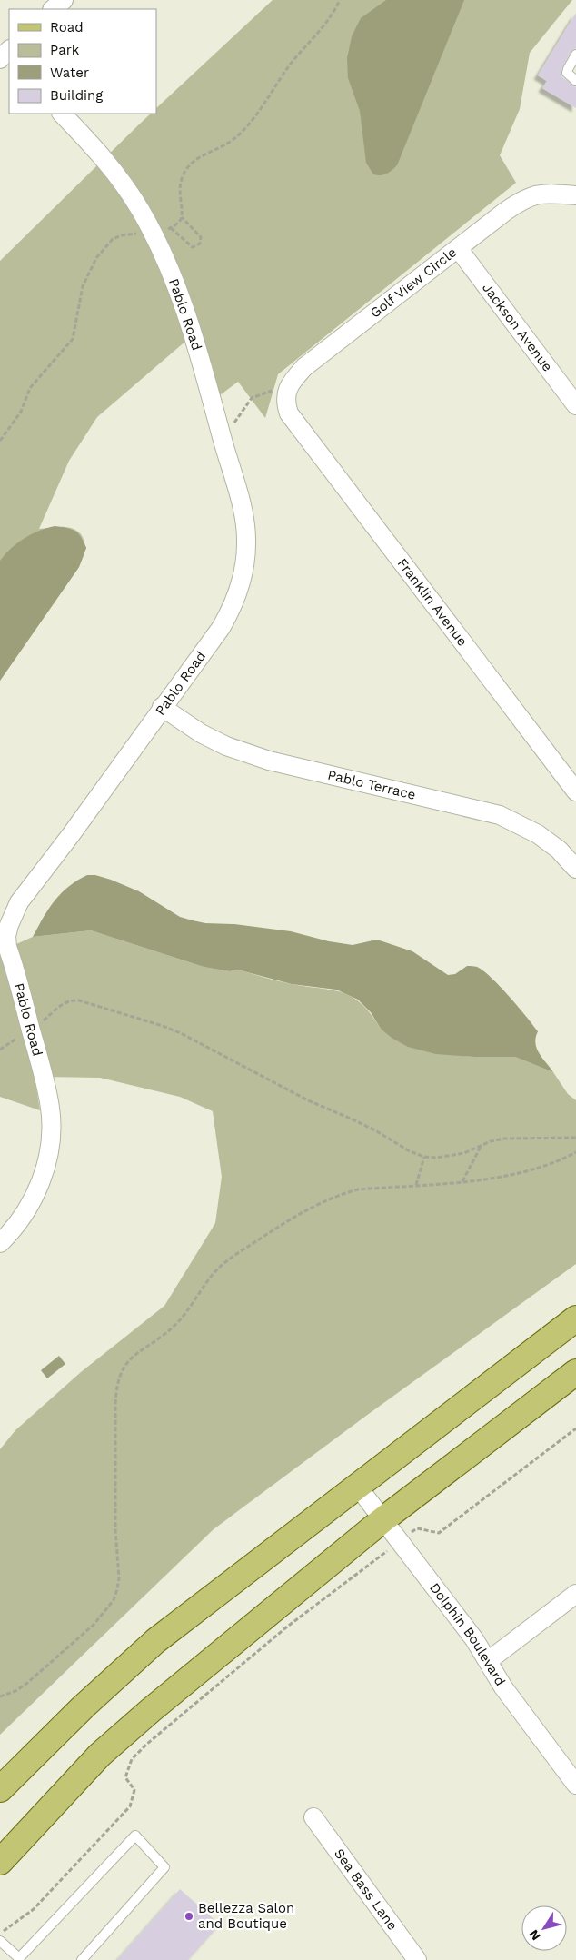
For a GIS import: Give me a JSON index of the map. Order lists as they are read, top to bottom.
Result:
{
  "streets": {
    "street": [
      "Golf View Circle",
      "Pablo Road",
      "Jackson Avenue",
      "Franklin Avenue",
      "Pablo Terrace",
      "Dolphin Boulevard",
      "Sea Bass Lane"
    ]
  },
  "crossings": [
    ["Golf View Circle", "Jackson Avenue"],
    ["Golf View Circle", "Franklin Avenue"],
    ["Pablo Road", "Pablo Terrace"]
  ],
  "places": ["Bellezza Salon and Boutique"],
  "legend": [
    "Road",
    "Park",
    "Water",
    "Building"
  ],
  "north": "bottom left"
}
